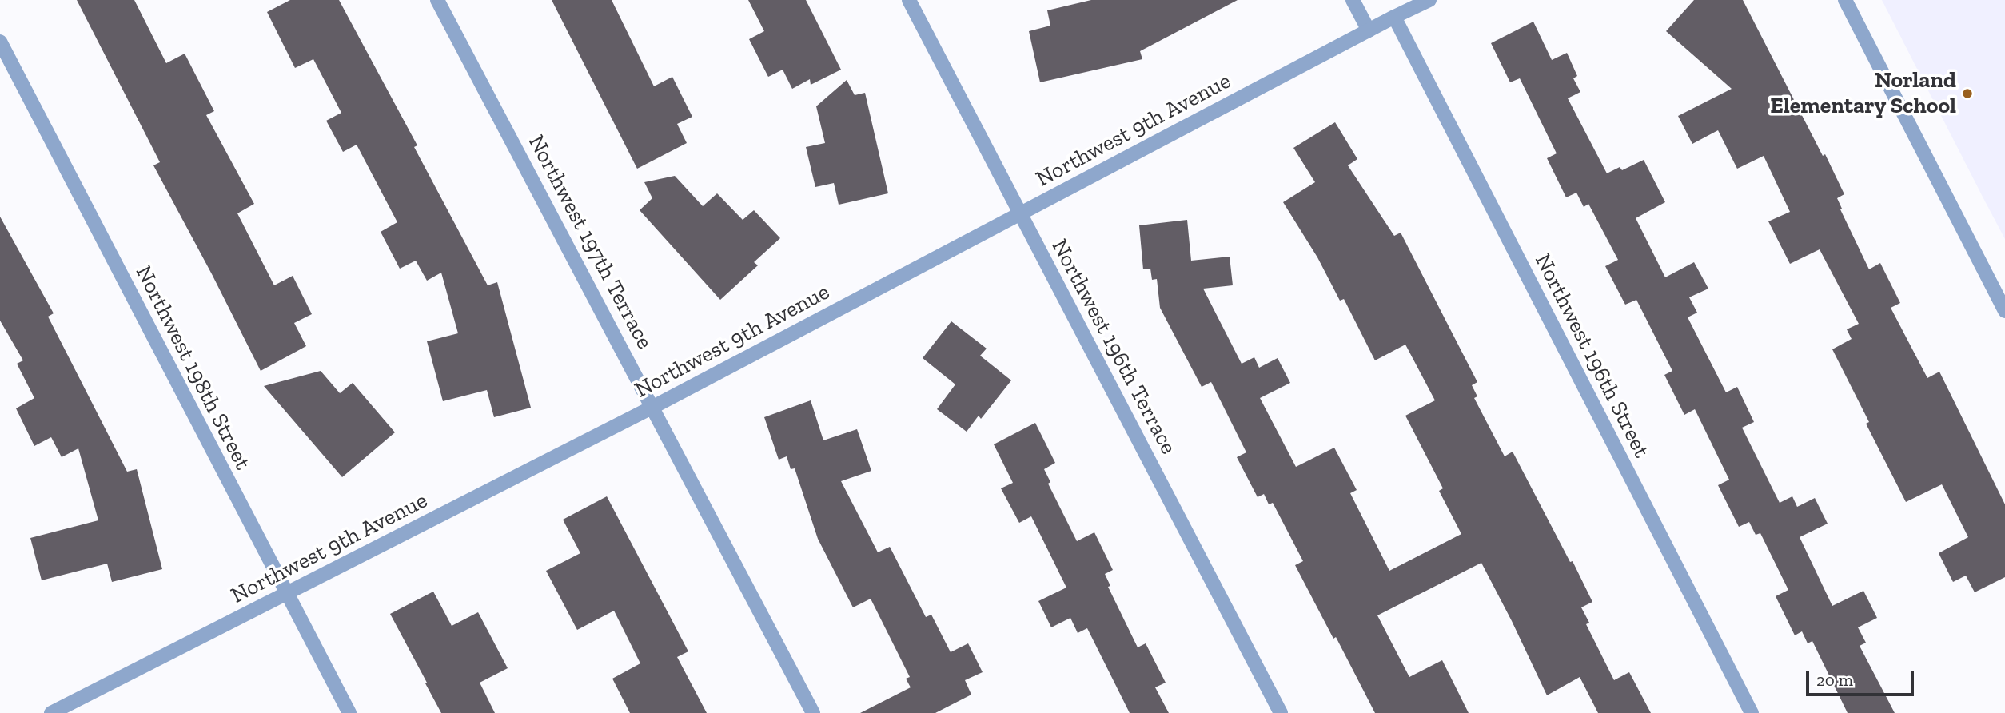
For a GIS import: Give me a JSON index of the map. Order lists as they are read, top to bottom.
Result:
{
  "streets": {
    "street": [
      "Northwest 9th Avenue",
      "Northwest 197th Terrace",
      "Northwest 196th Terrace",
      "Northwest 196th Street",
      "Northwest 198th Street"
    ]
  },
  "crossings": [
    ["Northwest 9th Avenue", "Northwest 197th Terrace"],
    ["Northwest 9th Avenue", "Northwest 196th Terrace"],
    ["Northwest 9th Avenue", "Northwest 196th Street"],
    ["Northwest 9th Avenue", "Northwest 198th Street"]
  ],
  "places": ["Norland Elementary School"],
  "scale_bar": "20 m"
}
